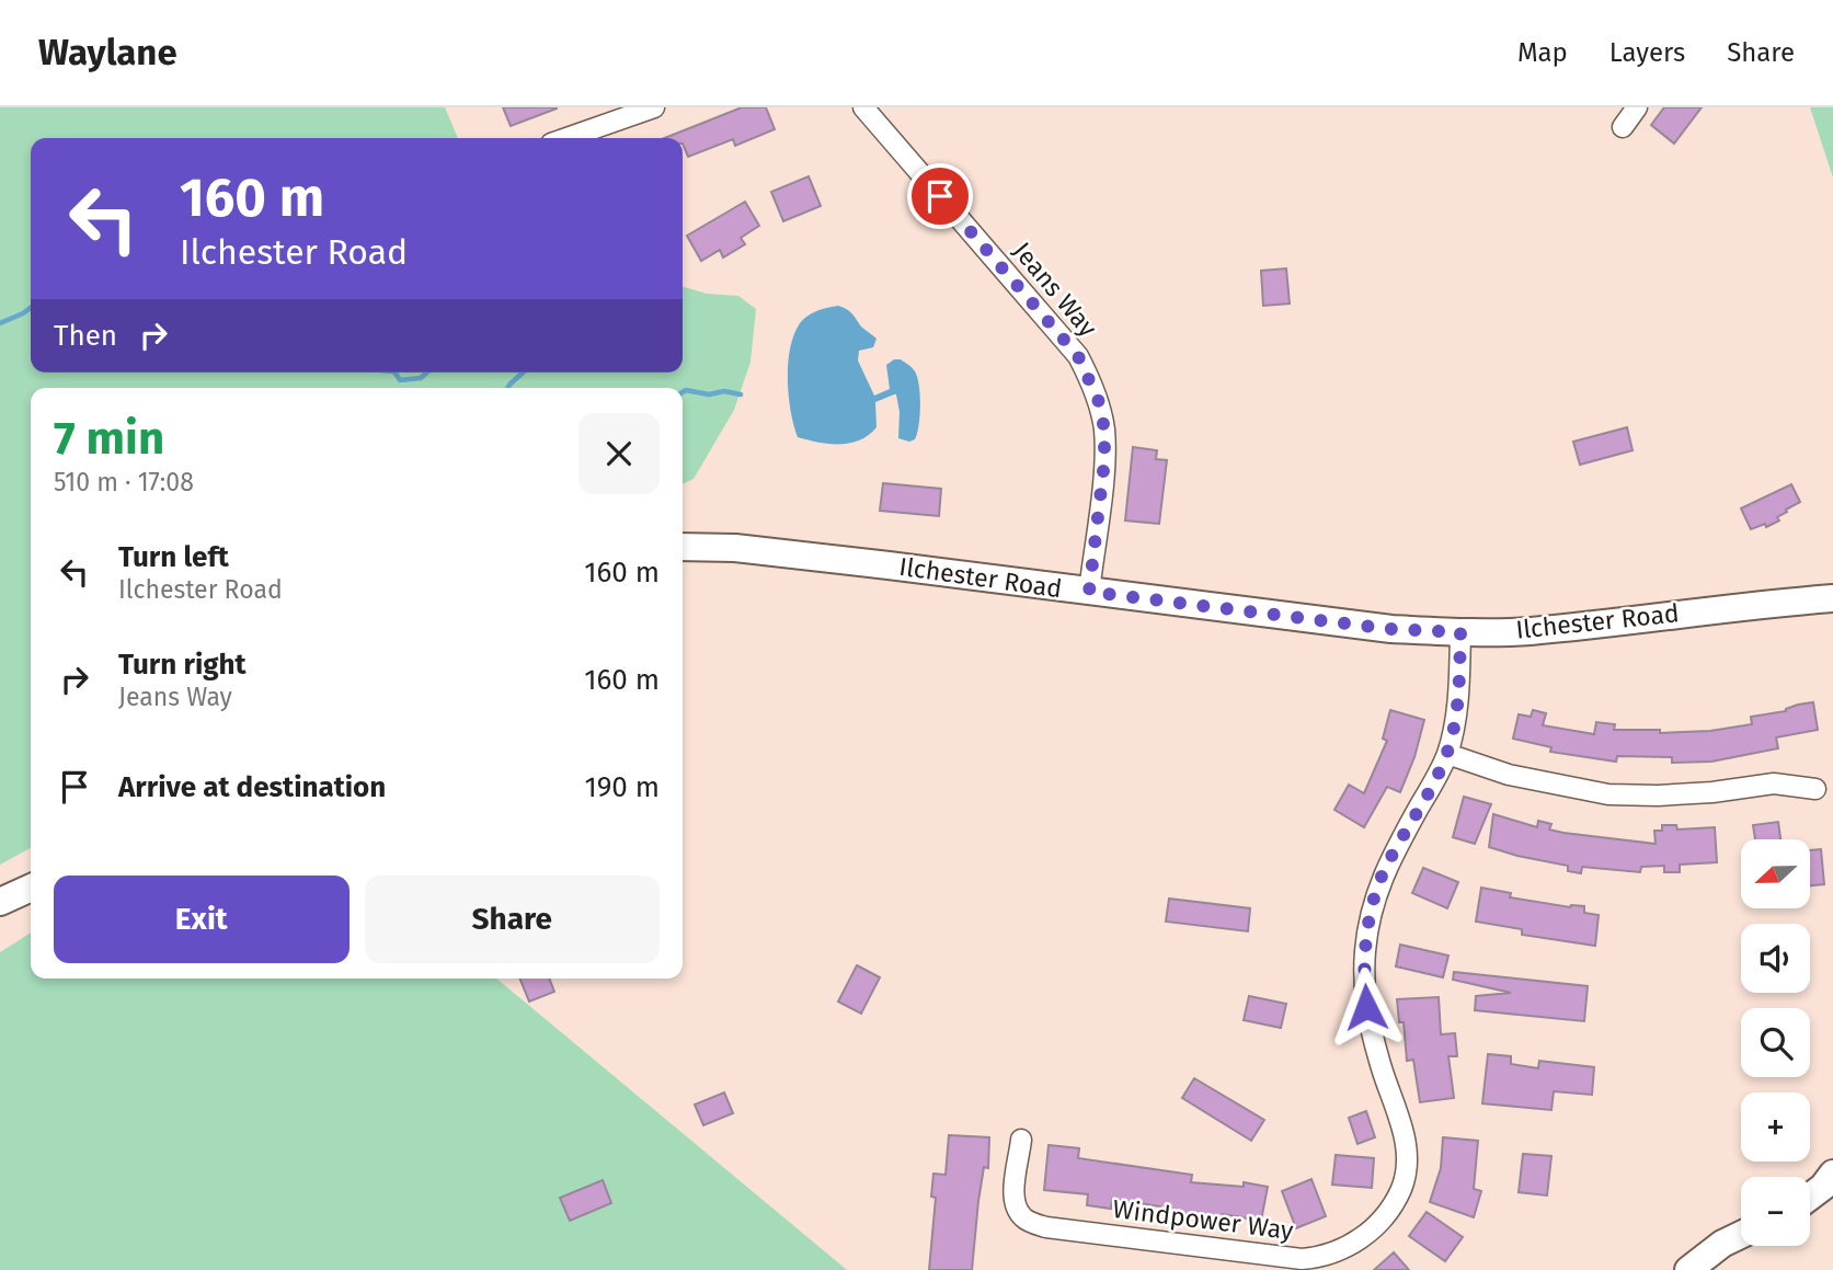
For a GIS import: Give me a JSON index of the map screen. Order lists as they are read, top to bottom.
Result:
{
  "streets": {
    "street": ["Jeans Way", "Ilchester Road", "Windpower Way"]
  },
  "crossings": [
    ["Jeans Way", "Ilchester Road"],
    ["Ilchester Road", "Windpower Way"]
  ],
  "north": "left",
  "page": {
    "header": "Waylane",
    "nav": ["Map", "Layers", "Share"],
    "turn": ["160 m", "Ilchester Road"],
    "then": "Then",
    "heading": ["7 min", "510 m · 17:08"],
    "list": [
      {
        "name": "Turn left",
        "note": "Ilchester Road",
        "value": "160 m"
      },
      {
        "name": "Turn right",
        "note": "Jeans Way",
        "value": "160 m"
      },
      {
        "name": "Arrive at destination",
        "value": "190 m"
      }
    ],
    "map_buttons": ["+", "−"],
    "buttons": ["Exit", "Share"]
  }
}
